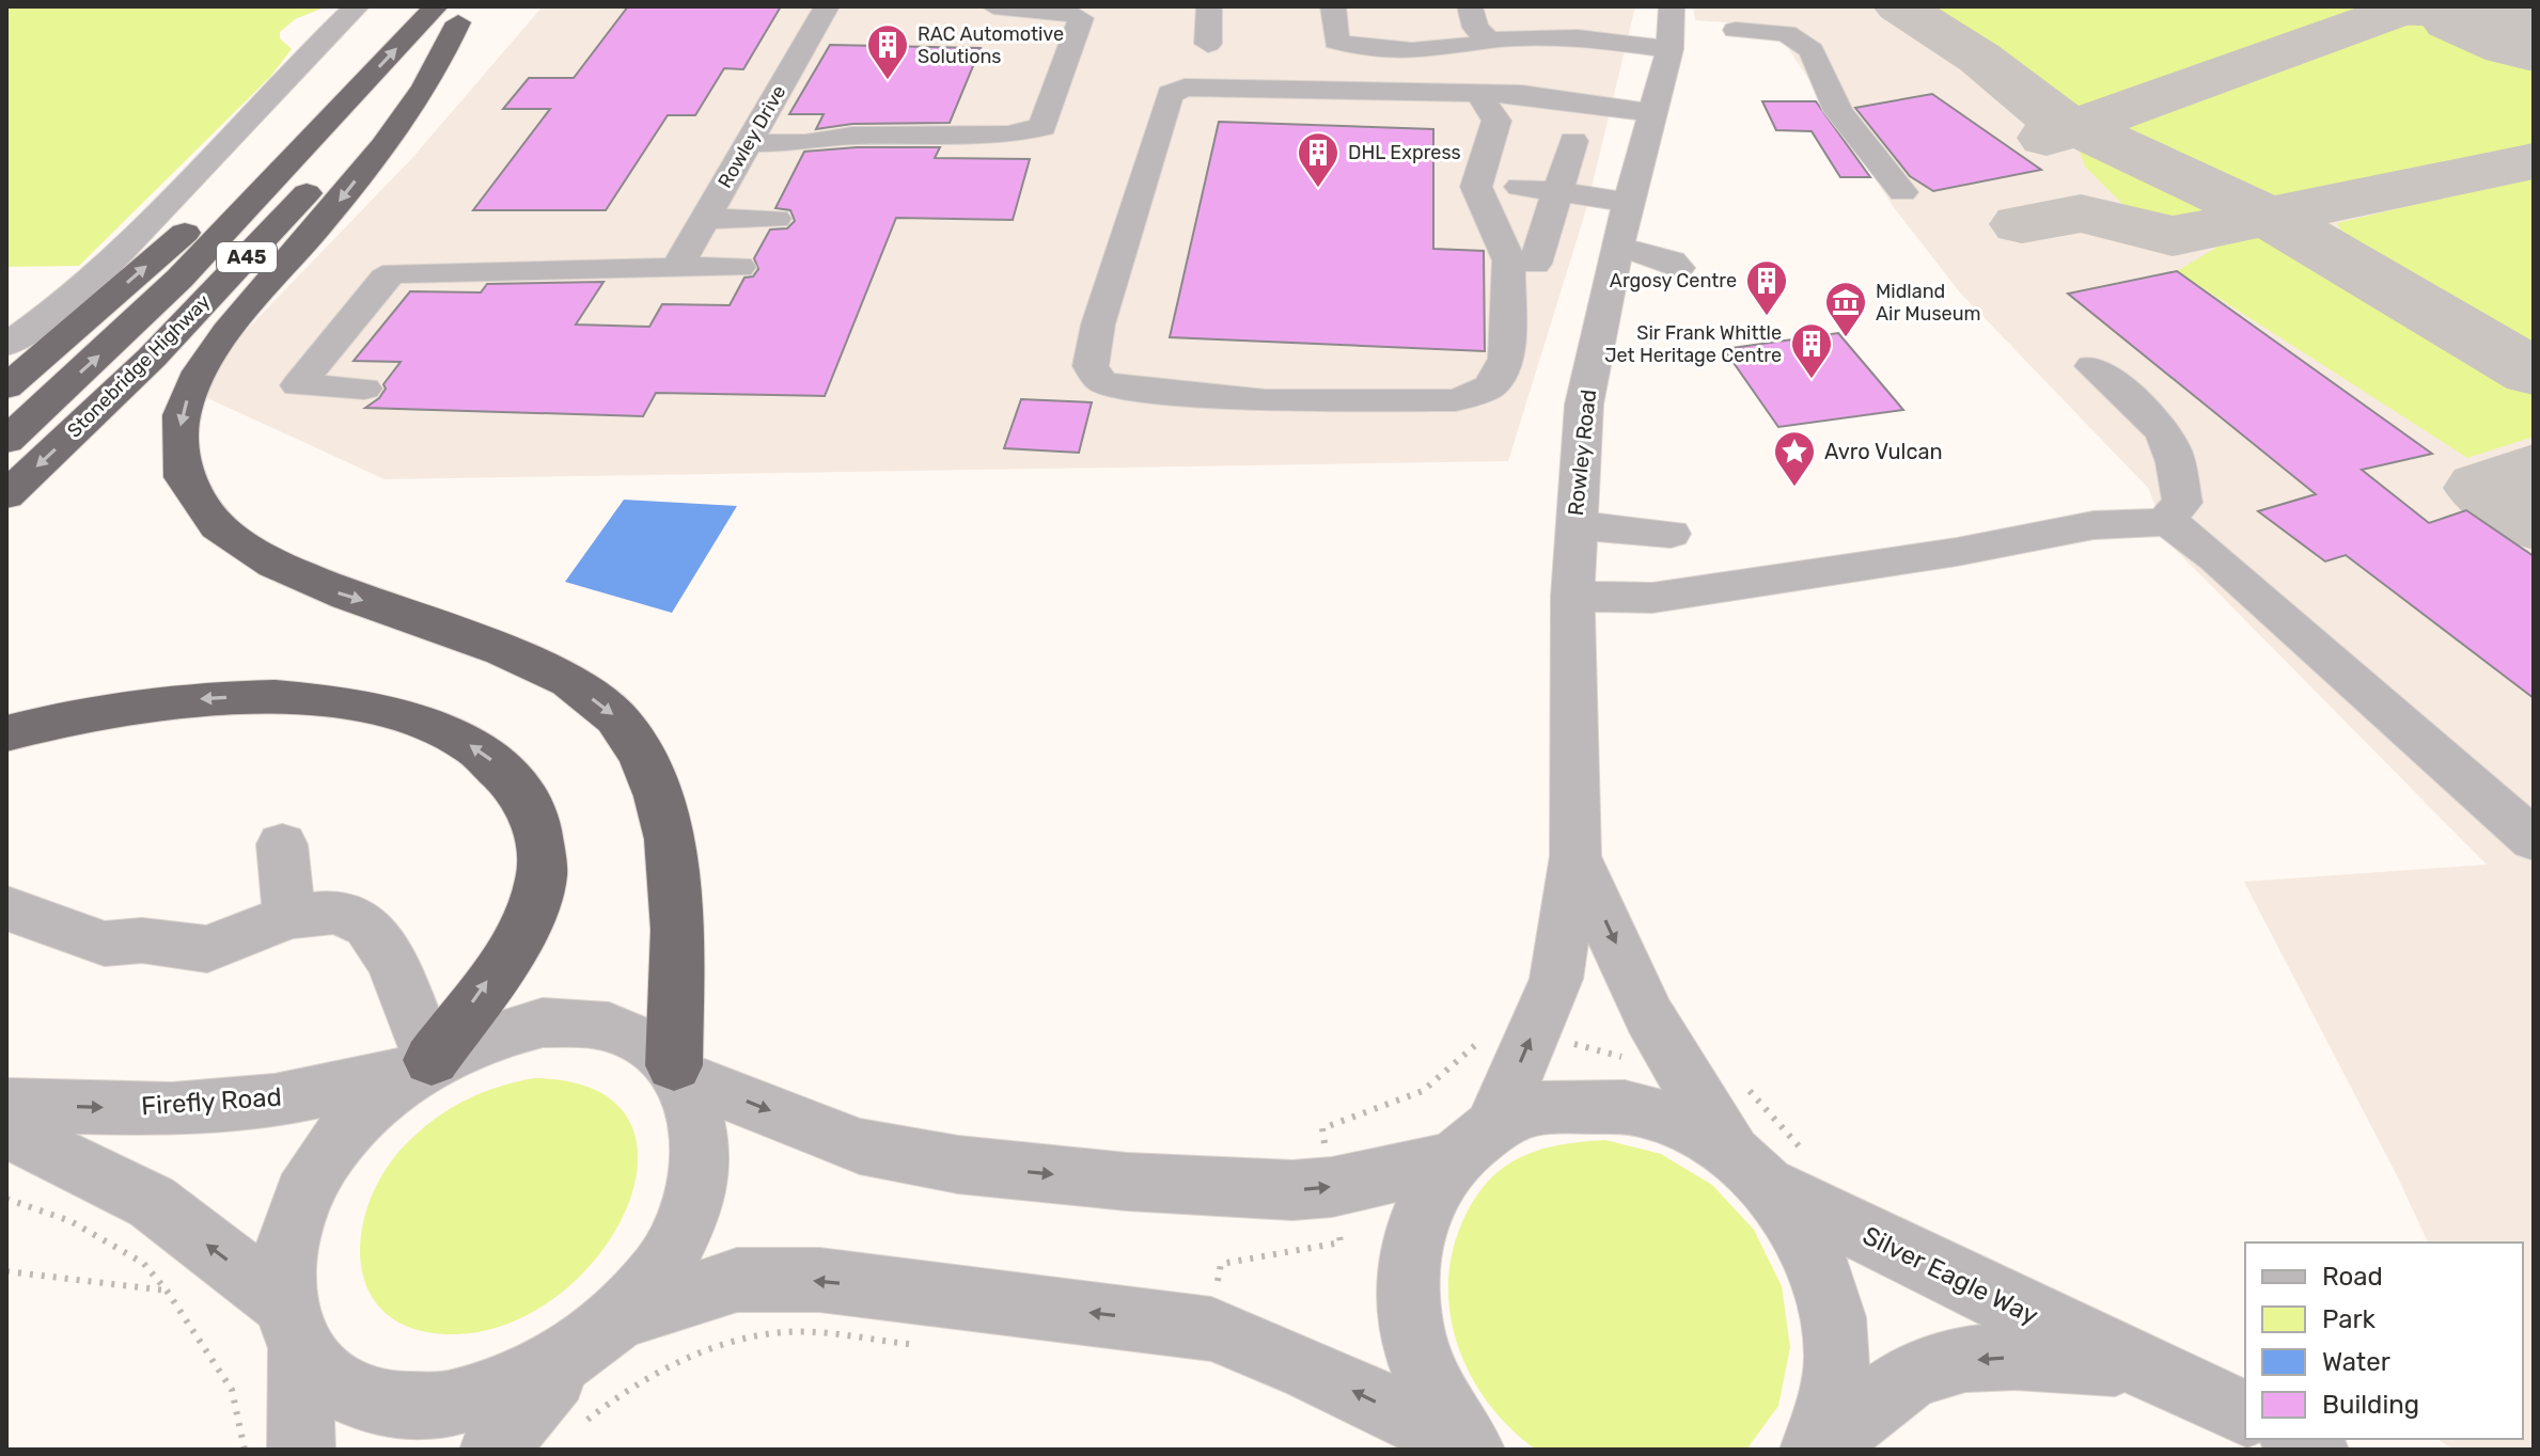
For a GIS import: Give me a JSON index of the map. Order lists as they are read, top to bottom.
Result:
{
  "streets": {
    "highway": ["A45", "Stonebridge Highway"],
    "street": [
      "Rowley Drive",
      "Rowley Road",
      "Firefly Road",
      "Silver Eagle Way"
    ]
  },
  "crossings": [
    ["Rowley Road", "Silver Eagle Way"]
  ],
  "places": {
    "building": [
      "RAC Automotive Solutions",
      "DHL Express",
      "Argosy Centre",
      "Sir Frank Whittle Jet Heritage Centre"
    ],
    "museum": ["Midland Air Museum"],
    "place": ["Avro Vulcan"]
  },
  "legend": [
    "Road",
    "Park",
    "Water",
    "Building"
  ]
}
